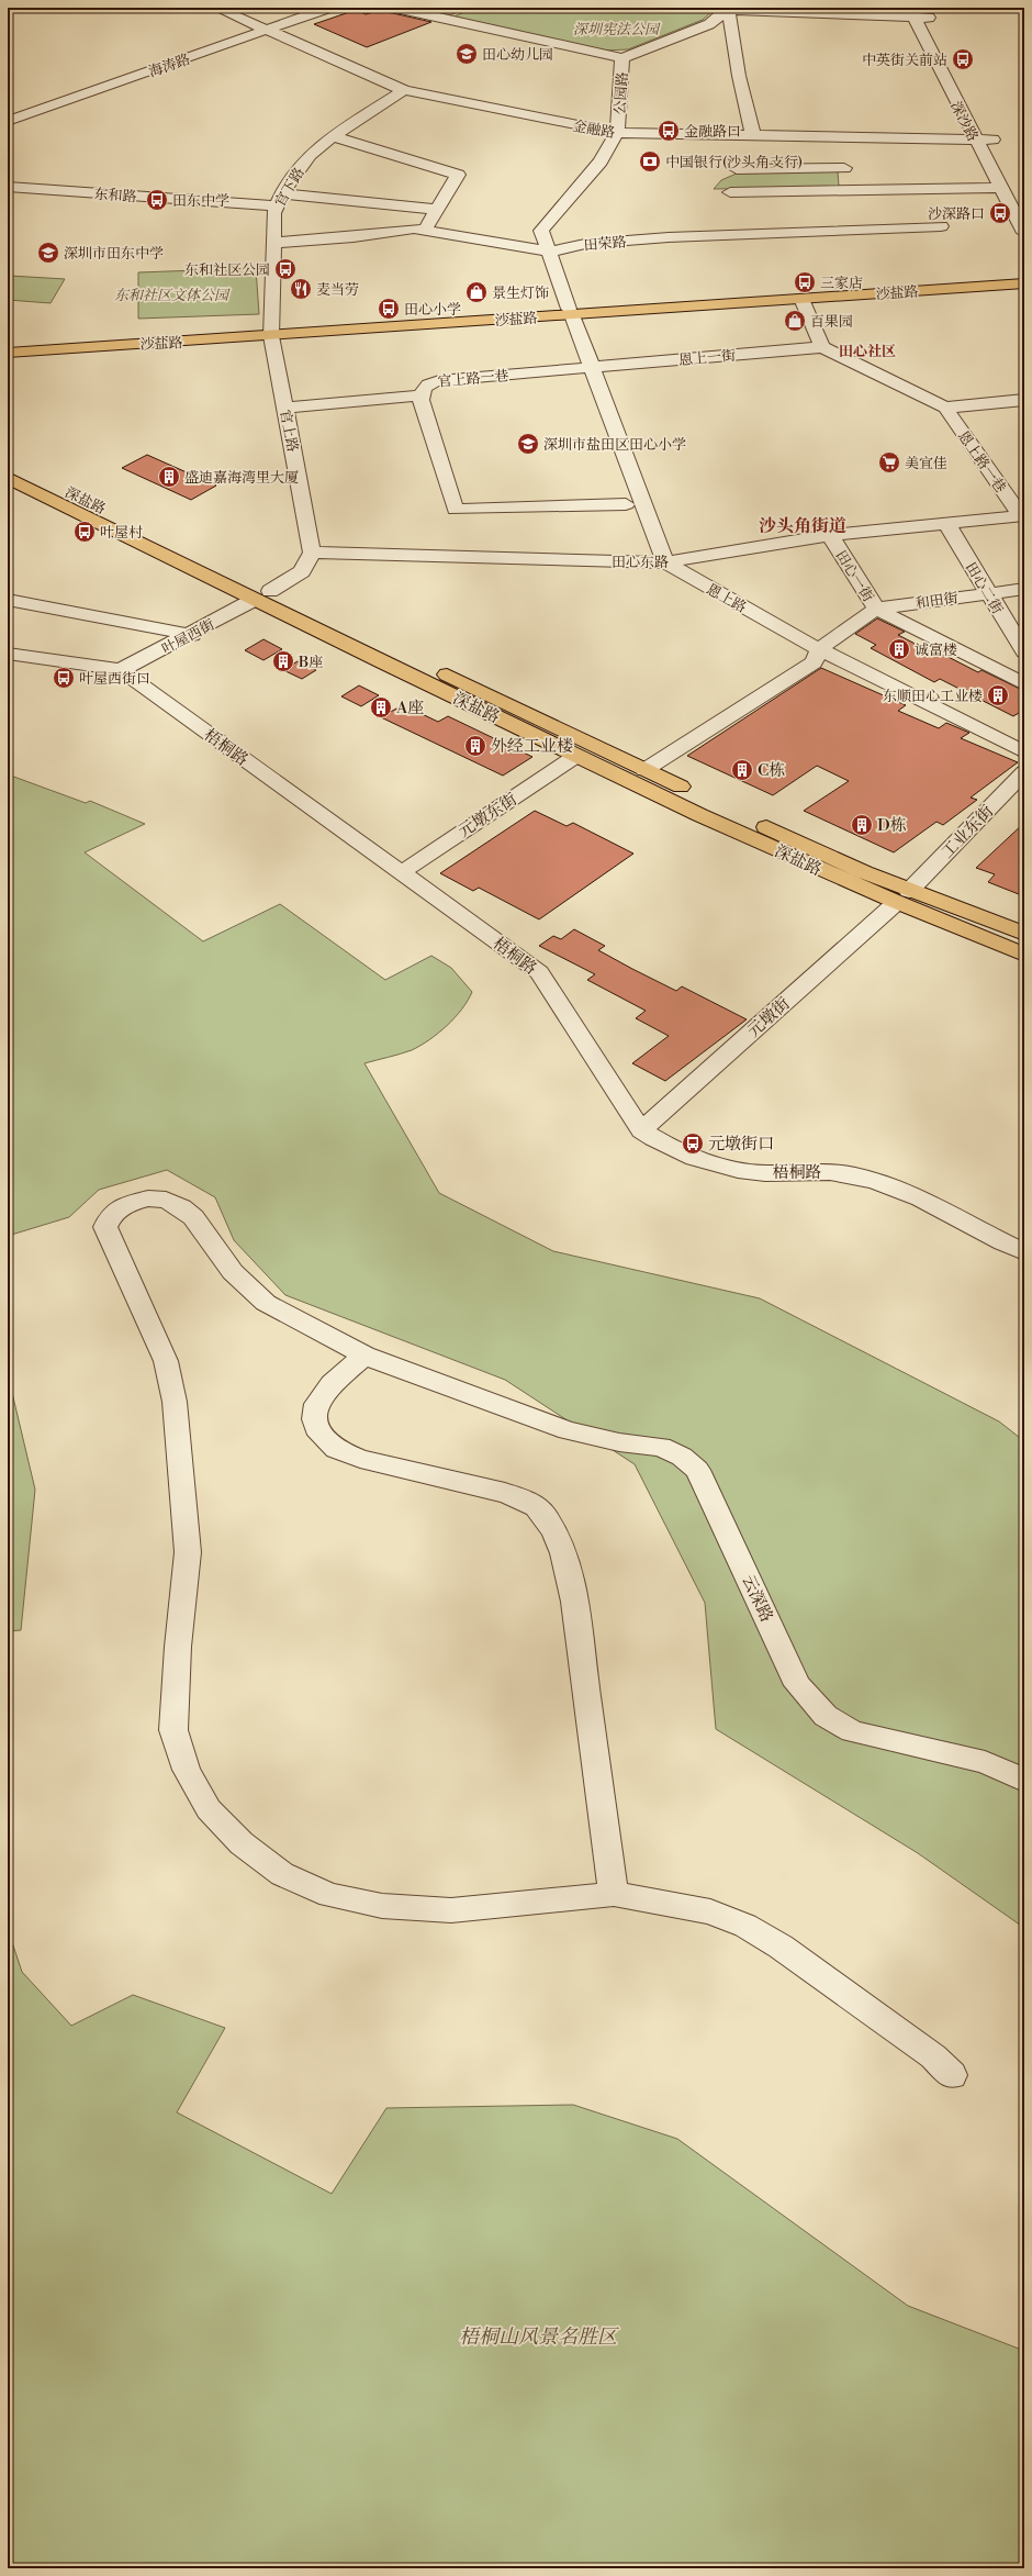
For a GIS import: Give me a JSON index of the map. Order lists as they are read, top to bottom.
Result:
{
  "streets": {
    "main road": ["沙盐路", "深盐路"],
    "street": [
      "海涛路",
      "公园路",
      "深沙路",
      "金融路",
      "官下路",
      "东和路",
      "田荣路",
      "恩上一街",
      "官上路一巷",
      "官上路",
      "恩上路一巷",
      "田心东路",
      "田心一街",
      "田心二街",
      "恩上路",
      "和田街",
      "叶屋西街",
      "梧桐路",
      "元墩东街",
      "工业东街",
      "元墩街",
      "云深路"
    ]
  },
  "crossings": [
    ["海涛路", "金融路"],
    ["公园路", "金融路"],
    ["公园路", "田荣路"],
    ["公园路", "沙盐路"],
    ["深沙路", "金融路"],
    ["金融路", "官下路"],
    ["官下路", "东和路"],
    ["官下路", "田荣路"],
    ["官下路", "沙盐路"],
    ["官下路", "官上路"],
    ["沙盐路", "官上路"],
    ["恩上一街", "官上路一巷"],
    ["恩上一街", "恩上路一巷"],
    ["官上路一巷", "官上路"],
    ["官上路", "田心东路"],
    ["恩上路一巷", "田心东路"],
    ["深盐路", "叶屋西街"],
    ["深盐路", "元墩东街"],
    ["深盐路", "工业东街"],
    ["深盐路", "元墩街"],
    ["田心东路", "田心一街"],
    ["田心东路", "田心二街"],
    ["田心东路", "恩上路"],
    ["田心一街", "和田街"],
    ["田心二街", "和田街"],
    ["叶屋西街", "梧桐路"],
    ["梧桐路", "元墩东街"],
    ["梧桐路", "元墩街"],
    ["工业东街", "元墩街"]
  ],
  "districts": ["田心社区", "沙头角街道"],
  "parks": ["深圳宪法公园", "东和社区文体公园", "梧桐山风景名胜区"],
  "places": {
    "school or university": ["田心幼儿园", "深圳市田东中学", "深圳市盐田区田心小学"],
    "bus stop": [
      "中英街关前站",
      "金融路口",
      "田东中学",
      "沙深路口",
      "东和社区公园",
      "三家店",
      "田心小学",
      "叶屋村",
      "叶屋西街口",
      "元墩街口"
    ],
    "bank": ["中国银行(沙头角支行)"],
    "restaurant": ["麦当劳"],
    "shop": ["景生灯饰", "百果园"],
    "supermarket": ["美宜佳"],
    "building": [
      "盛迪嘉海湾里大厦",
      "诚富楼",
      "B座",
      "东顺田心工业楼",
      "A座",
      "外经工业楼",
      "C栋",
      "D栋"
    ]
  }
}
